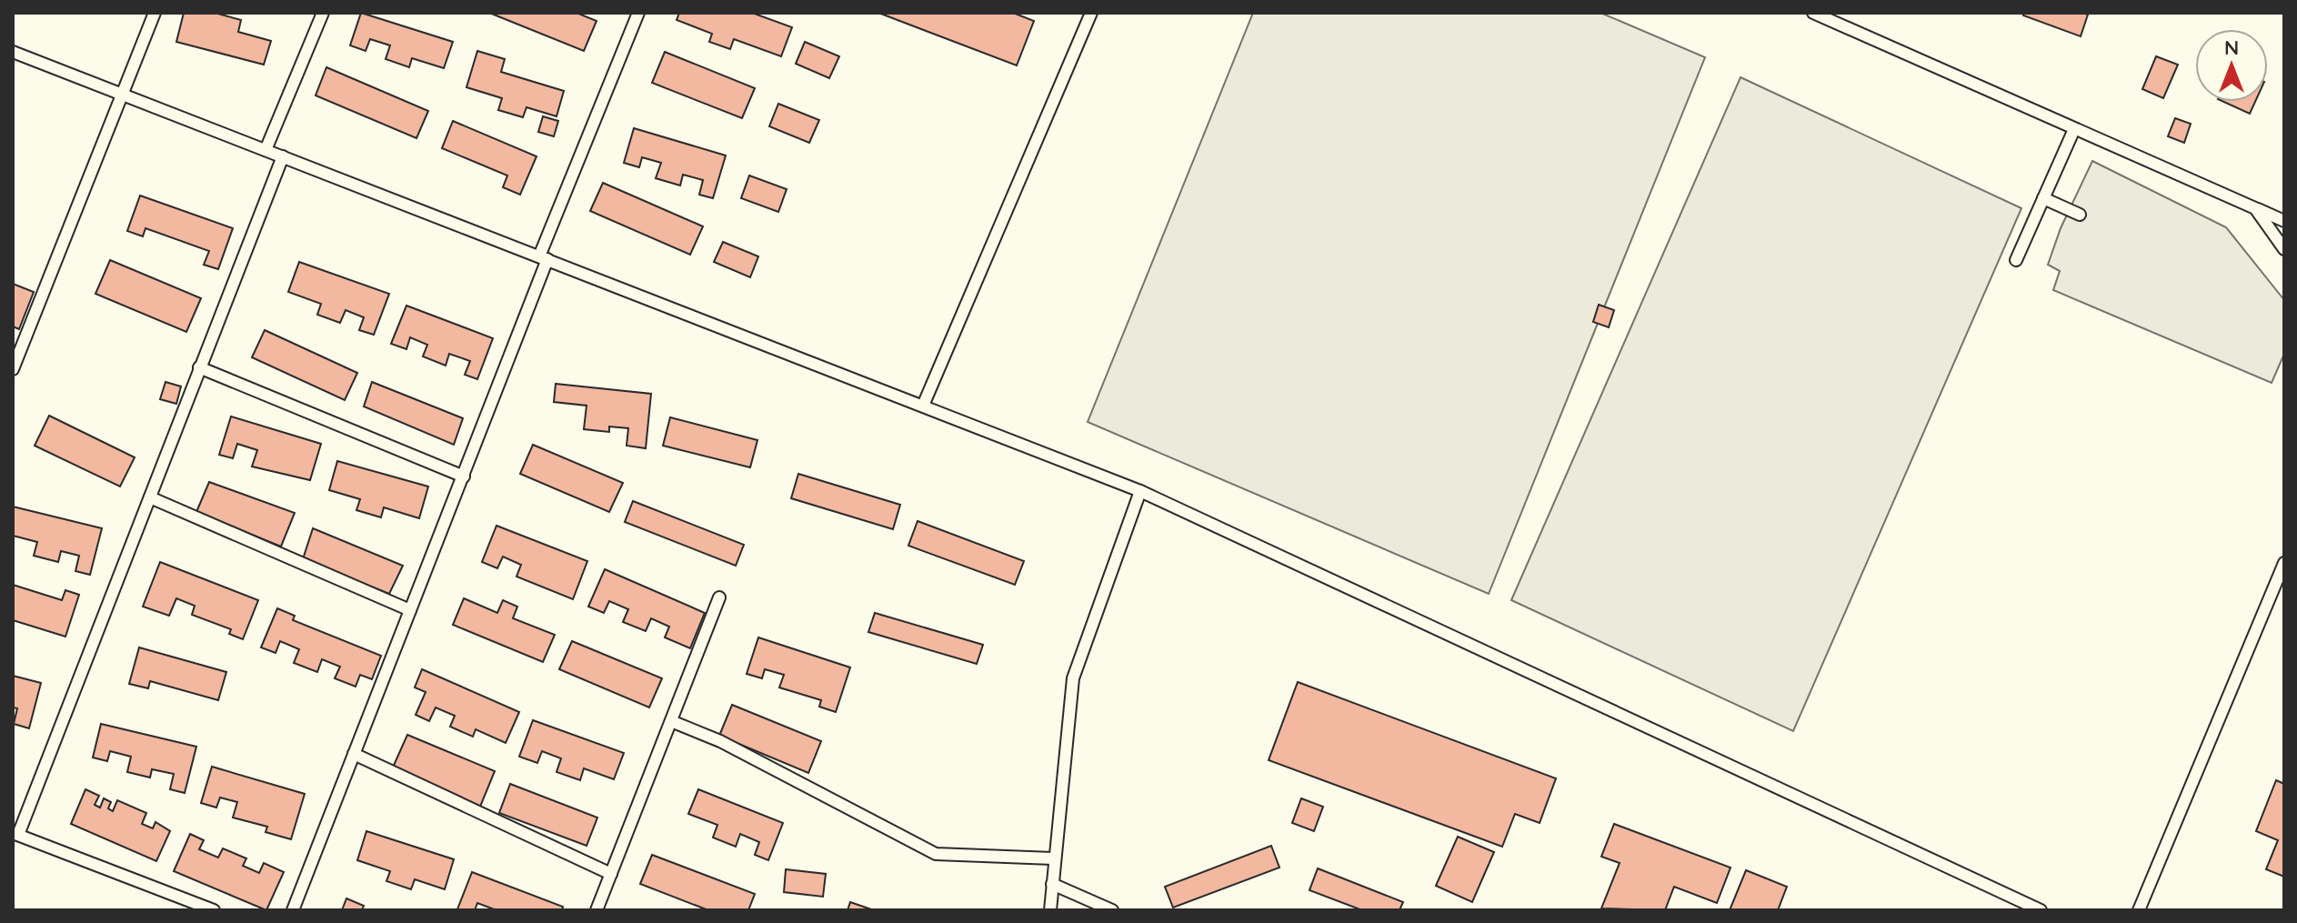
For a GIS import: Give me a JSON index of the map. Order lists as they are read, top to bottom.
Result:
{
  "north": "top"
}
